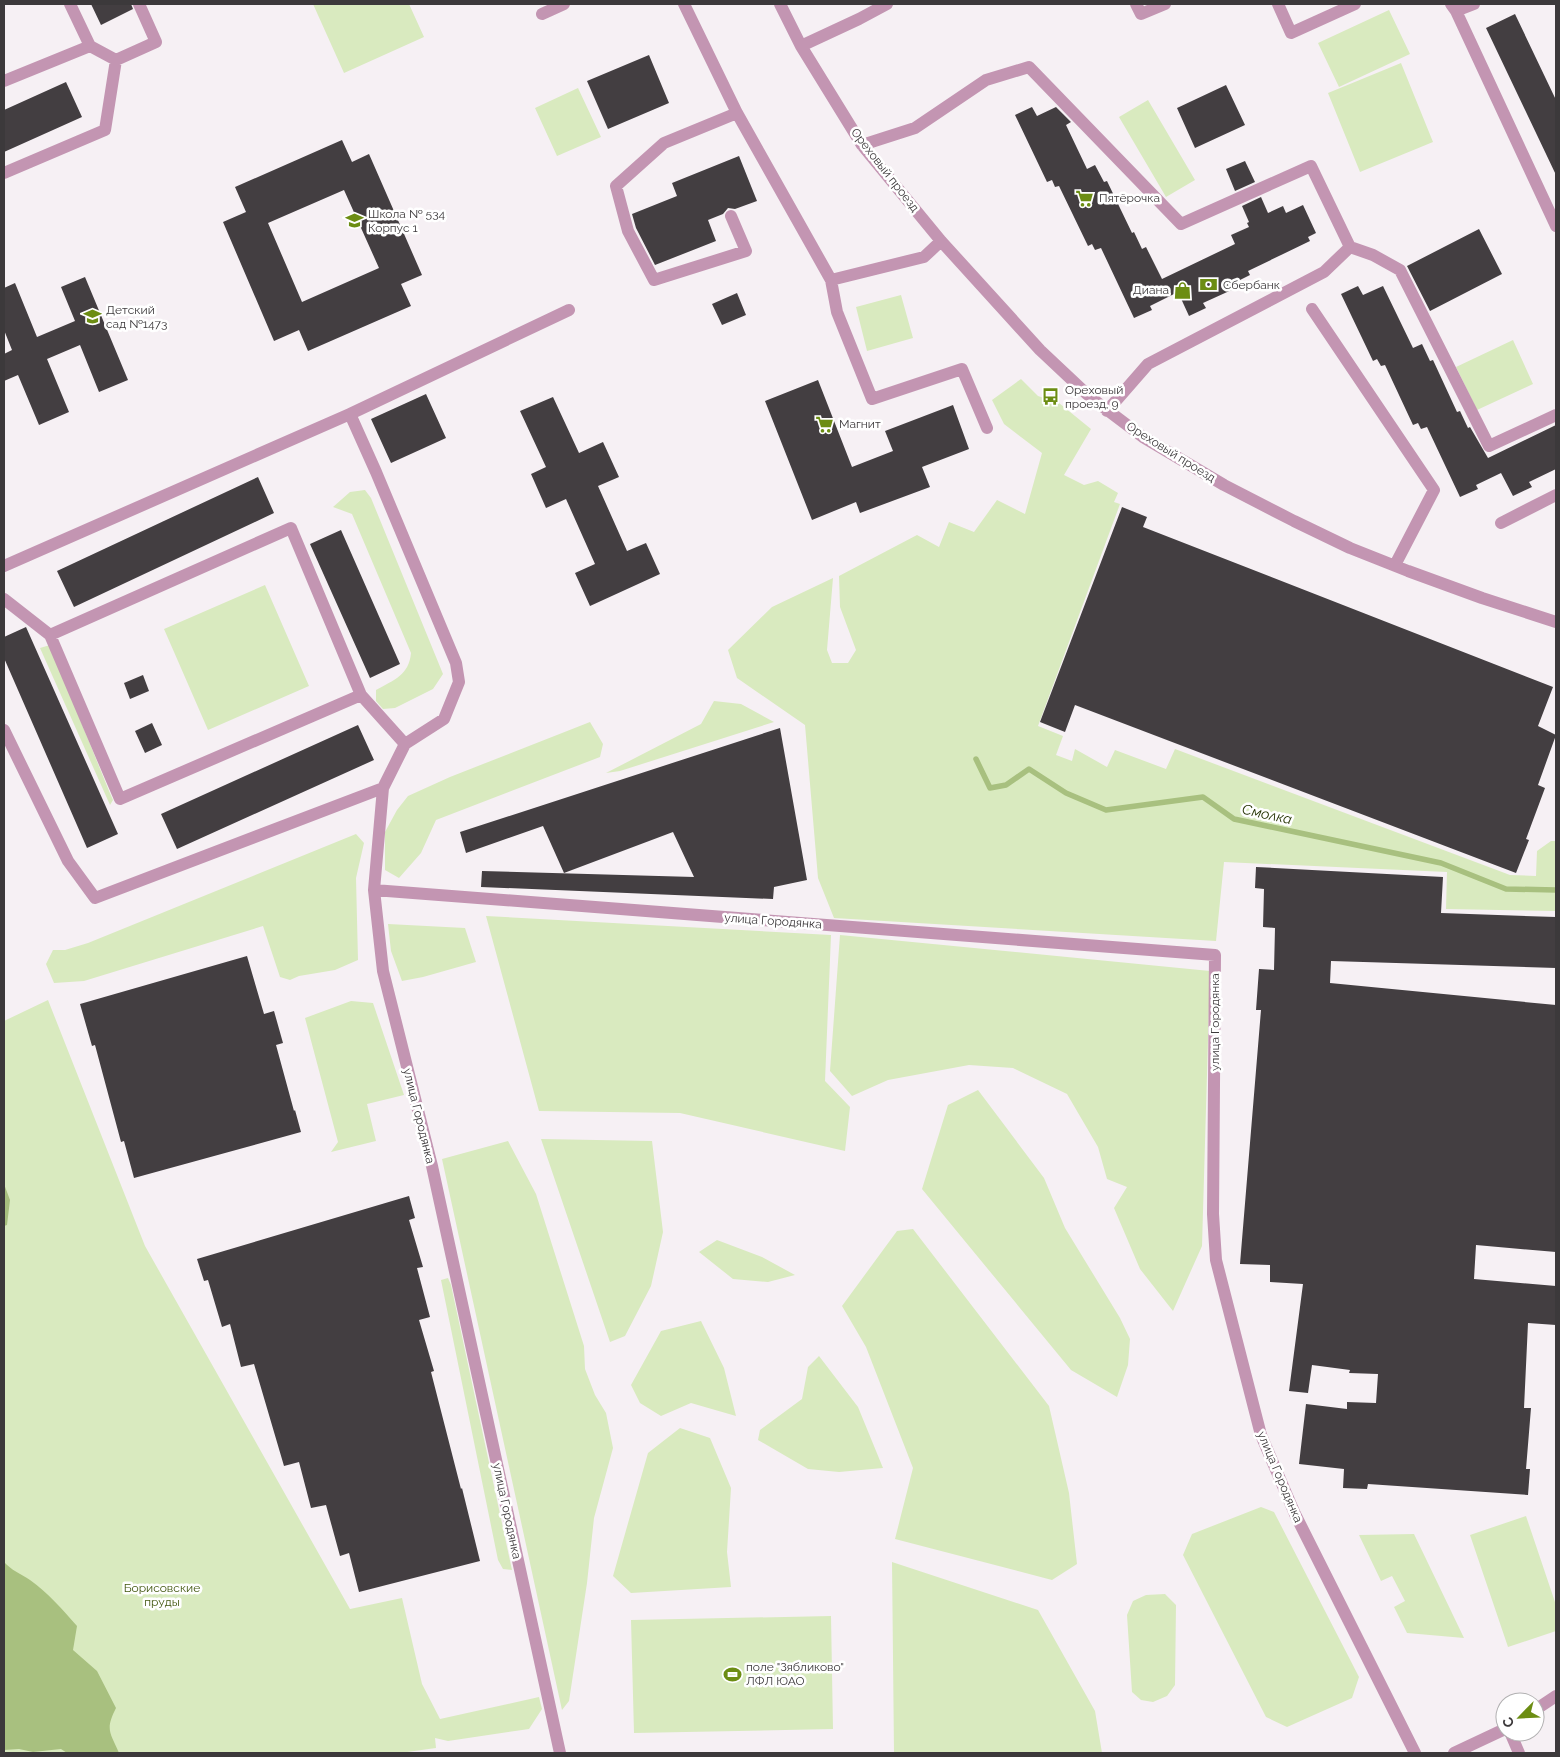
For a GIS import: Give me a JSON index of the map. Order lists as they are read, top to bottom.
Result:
{
  "streets": {
    "street": ["Ореховый проезд", "улица Городянка"]
  },
  "water": ["Смолка"],
  "parks": ["Борисовские пруды"],
  "places": {
    "supermarket": ["Пятёрочка", "Магнит"],
    "school or university": ["Школа № 534 Корпус 1", "Детский сад №1473"],
    "bank": ["Сбербанк"],
    "shop": ["Диана"],
    "bus stop": ["Ореховый проезд, 9"],
    "sports": ["поле \"Зябликово\" ЛФЛ ЮАО"]
  },
  "north": "bottom left"
}
